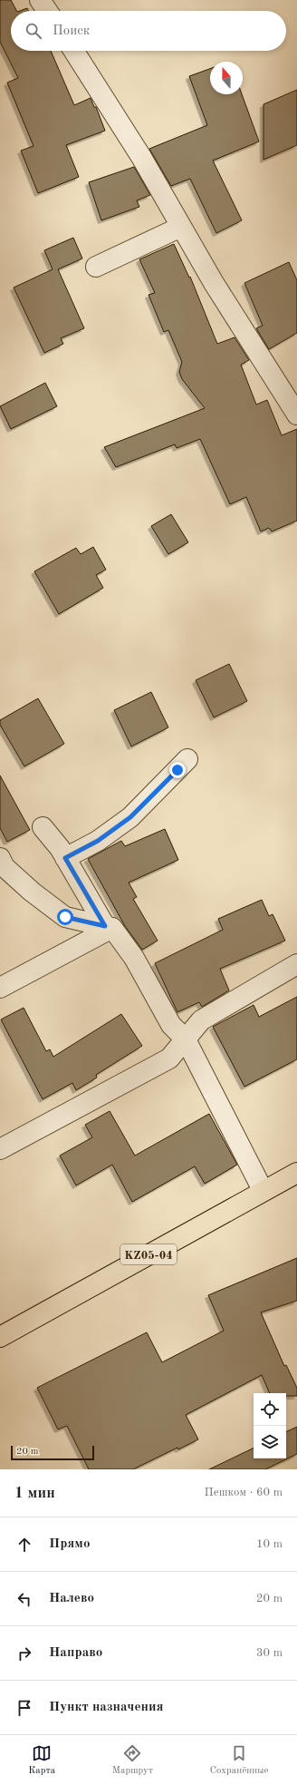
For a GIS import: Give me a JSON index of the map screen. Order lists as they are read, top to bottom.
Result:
{
  "streets": {
    "main road": ["KZ05-04"]
  },
  "scale_bar": "20 m",
  "north": "top",
  "page": {
    "search": "Поиск",
    "scale": "20 m",
    "heading": ["1 мин", "Пешком · 60 m"],
    "list": [
      ["Прямо", "10 m"],
      ["Налево", "20 m"],
      ["Направо", "30 m"],
      "Пункт назначения"
    ],
    "nav": ["Карта", "Маршрут", "Сохранённые"]
  }
}
